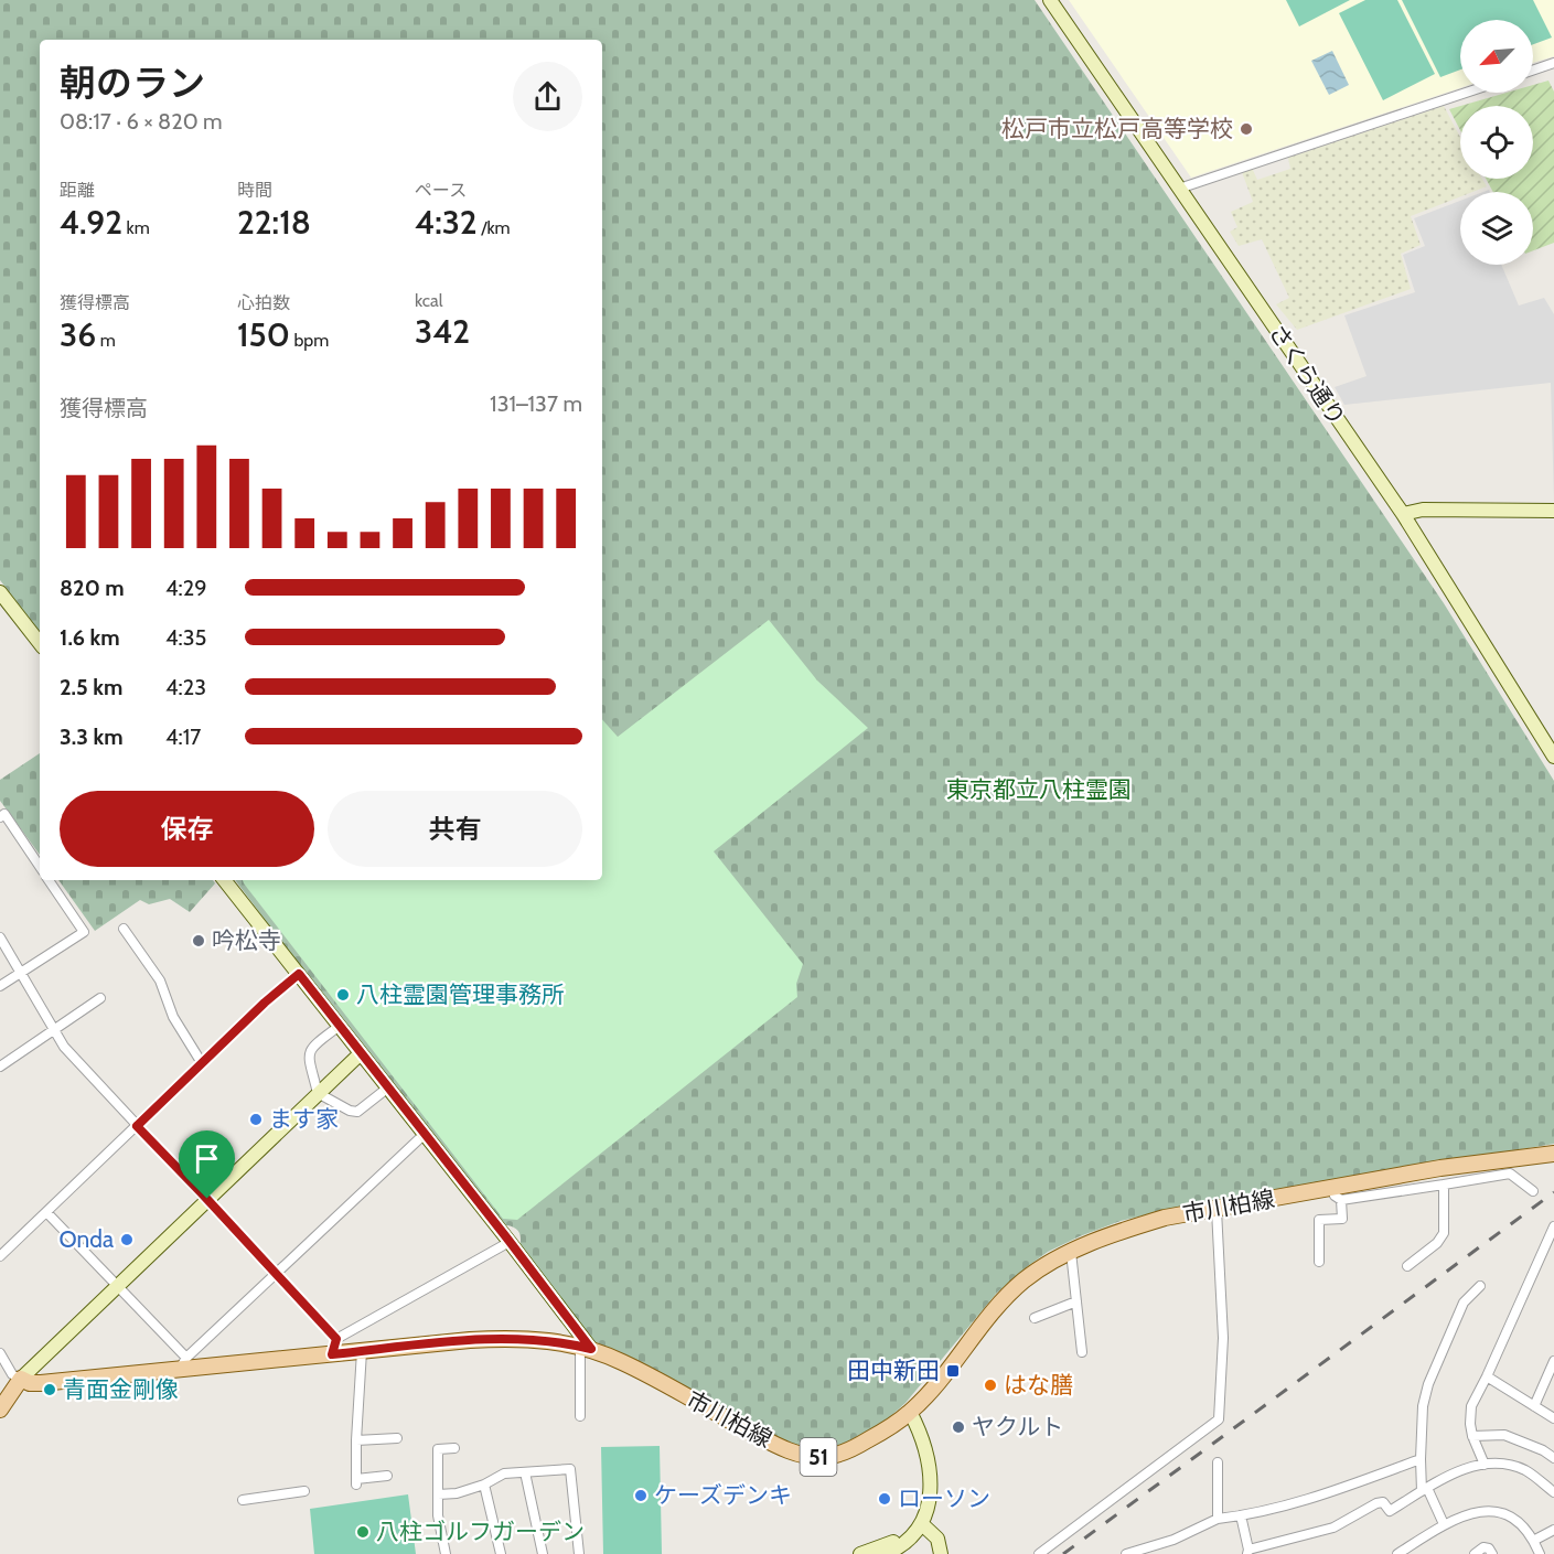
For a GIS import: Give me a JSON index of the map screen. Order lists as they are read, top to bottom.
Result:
{
  "streets": {
    "main road": ["市川柏線", "51"],
    "street": ["さくら通り"]
  },
  "parks": ["東京都立八柱霊園"],
  "places": {
    "other": [
      "松戸市立松戸高等学校",
      "吟松寺",
      "八柱霊園管理事務所",
      "ます家",
      "Onda",
      "はな膳",
      "青面金剛像",
      "ヤクルト",
      "ケーズデンキ",
      "ローソン",
      "八柱ゴルフガーデン"
    ],
    "transit": ["田中新田"]
  },
  "north": "bottom left",
  "page": {
    "heading": ["朝のラン", "08:17 · 6 × 820 m"],
    "stats": [
      ["距離", "4.92 km"],
      ["時間", "22:18"],
      ["ペース", "4:32 /km"],
      ["獲得標高", "36 m"],
      ["心拍数", "150 bpm"],
      ["kcal", "342"]
    ],
    "chart": ["獲得標高", "131–137 m"],
    "list": [
      {
        "name": "820 m",
        "note": "4:29"
      },
      {
        "name": "1.6 km",
        "note": "4:35"
      },
      {
        "name": "2.5 km",
        "note": "4:23"
      },
      {
        "name": "3.3 km",
        "note": "4:17"
      }
    ],
    "buttons": ["保存", "共有"]
  }
}
